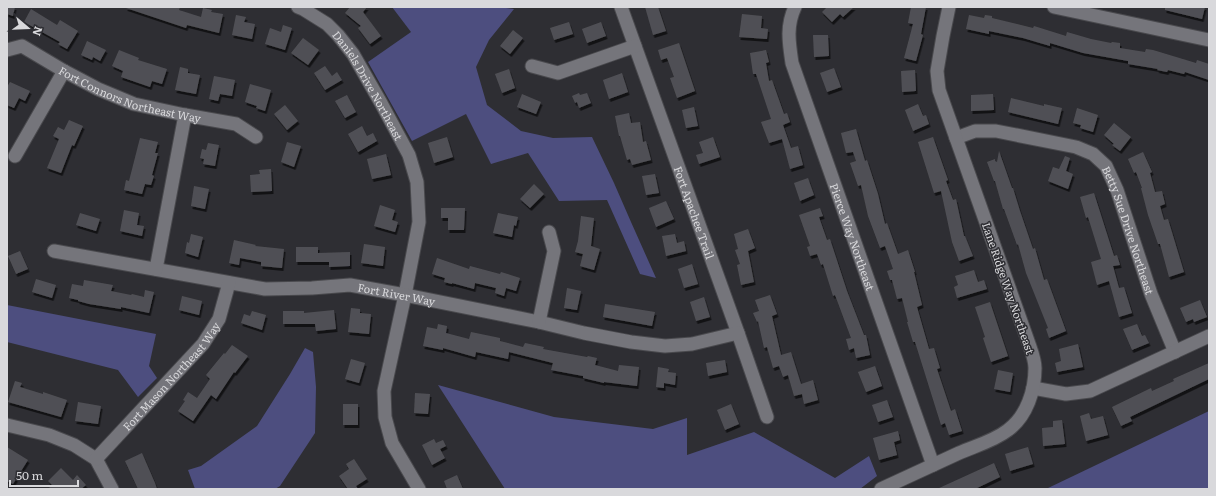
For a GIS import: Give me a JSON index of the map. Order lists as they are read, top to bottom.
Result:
{
  "streets": {
    "street": [
      "Daniels Drive Northeast",
      "Fort Connors Northeast Way",
      "Fort Apachee Trail",
      "Betty Sue Drive Northeast",
      "Pierce Way Northeast",
      "Lane Ridge Way Northeast",
      "Fort River Way",
      "Fort Mason Northeast Way"
    ]
  },
  "crossings": [
    ["Daniels Drive Northeast", "Fort River Way"],
    ["Fort Apachee Trail", "Fort River Way"],
    ["Betty Sue Drive Northeast", "Lane Ridge Way Northeast"],
    ["Pierce Way Northeast", "Lane Ridge Way Northeast"],
    ["Fort River Way", "Fort Mason Northeast Way"]
  ],
  "scale_bar": "50 m",
  "north": "right"
}
